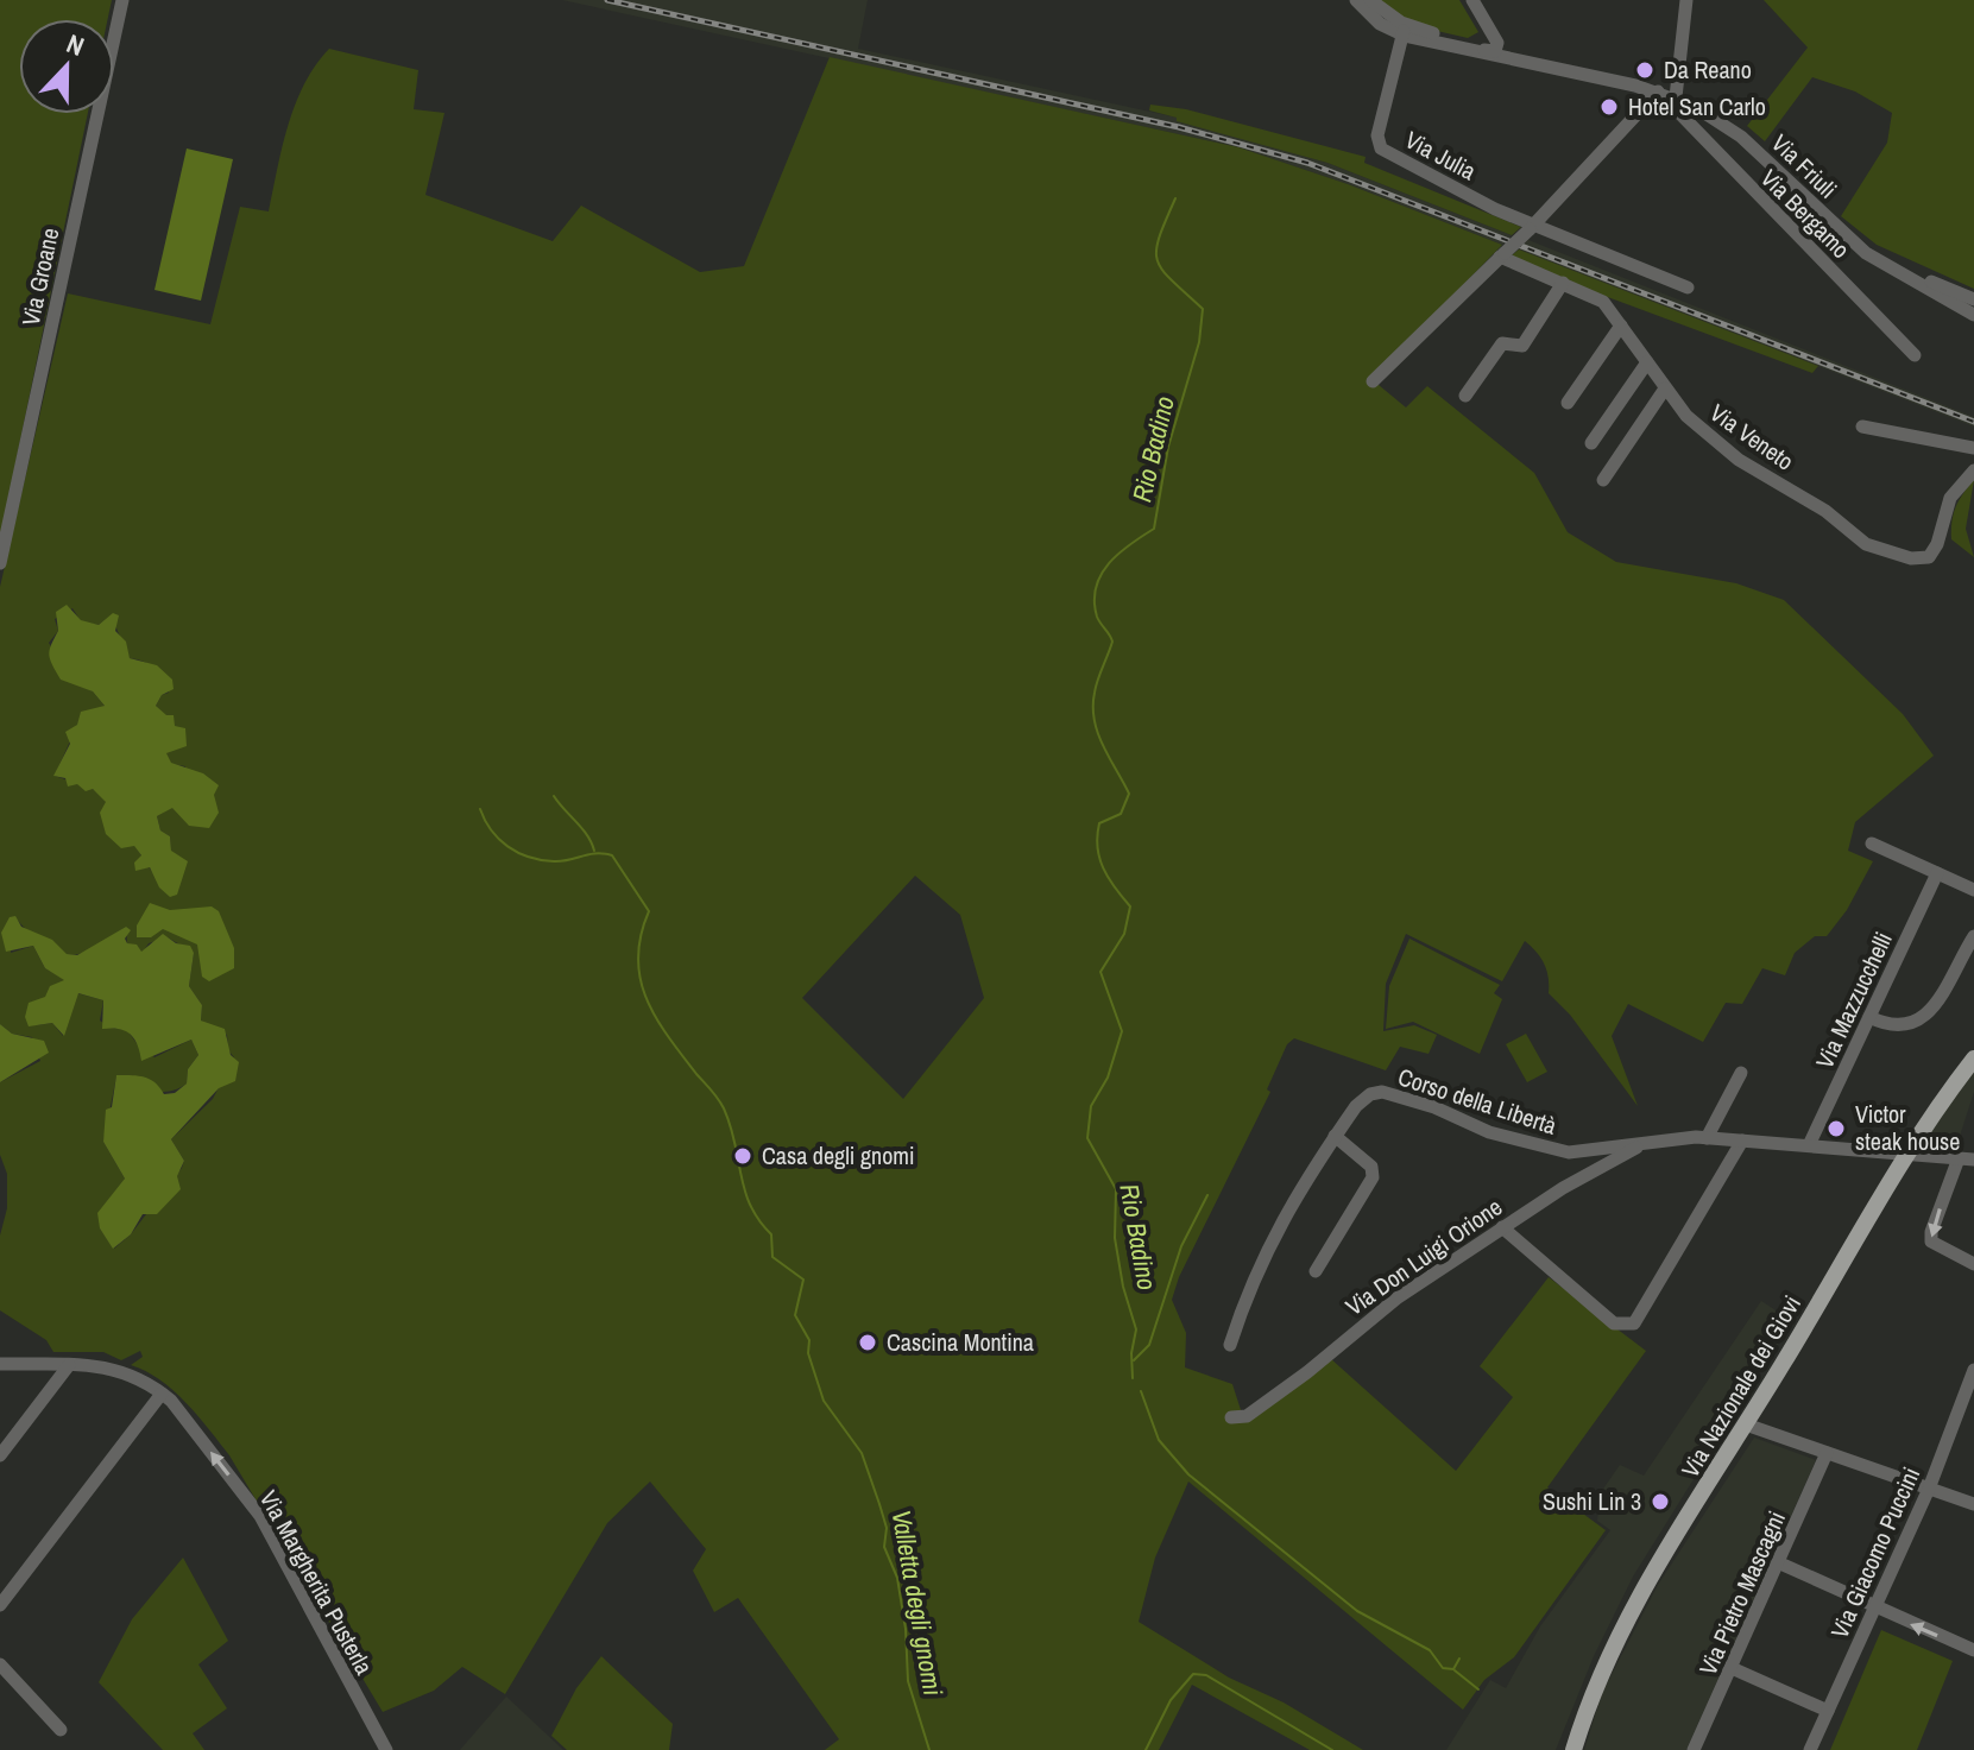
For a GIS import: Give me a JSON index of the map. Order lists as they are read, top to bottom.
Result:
{
  "streets": {
    "main road": ["Via Nazionale dei Giovi"],
    "street": [
      "Via Julia",
      "Via Friuli",
      "Via Bergamo",
      "Via Groane",
      "Via Veneto",
      "Via Mazzucchelli",
      "Corso della Libertà",
      "Via Don Luigi Orione",
      "Via Giacomo Puccini",
      "Via Margherita Pusterla",
      "Via Pietro Mascagni"
    ]
  },
  "crossings": [
    ["Via Julia", "Via Friuli"],
    ["Via Friuli", "Via Bergamo"],
    ["Via Mazzucchelli", "Corso della Libertà"],
    ["Corso della Libertà", "Via Don Luigi Orione"],
    ["Corso della Libertà", "Via Nazionale dei Giovi"]
  ],
  "one_way": ["Via Margherita Pusterla"],
  "water": ["Rio Badino", "Valletta degli gnomi"],
  "places": [
    "Da Reano",
    "Hotel San Carlo",
    "Victor steak house",
    "Casa degli gnomi",
    "Cascina Montina",
    "Sushi Lin 3"
  ],
  "north": "top"
}
